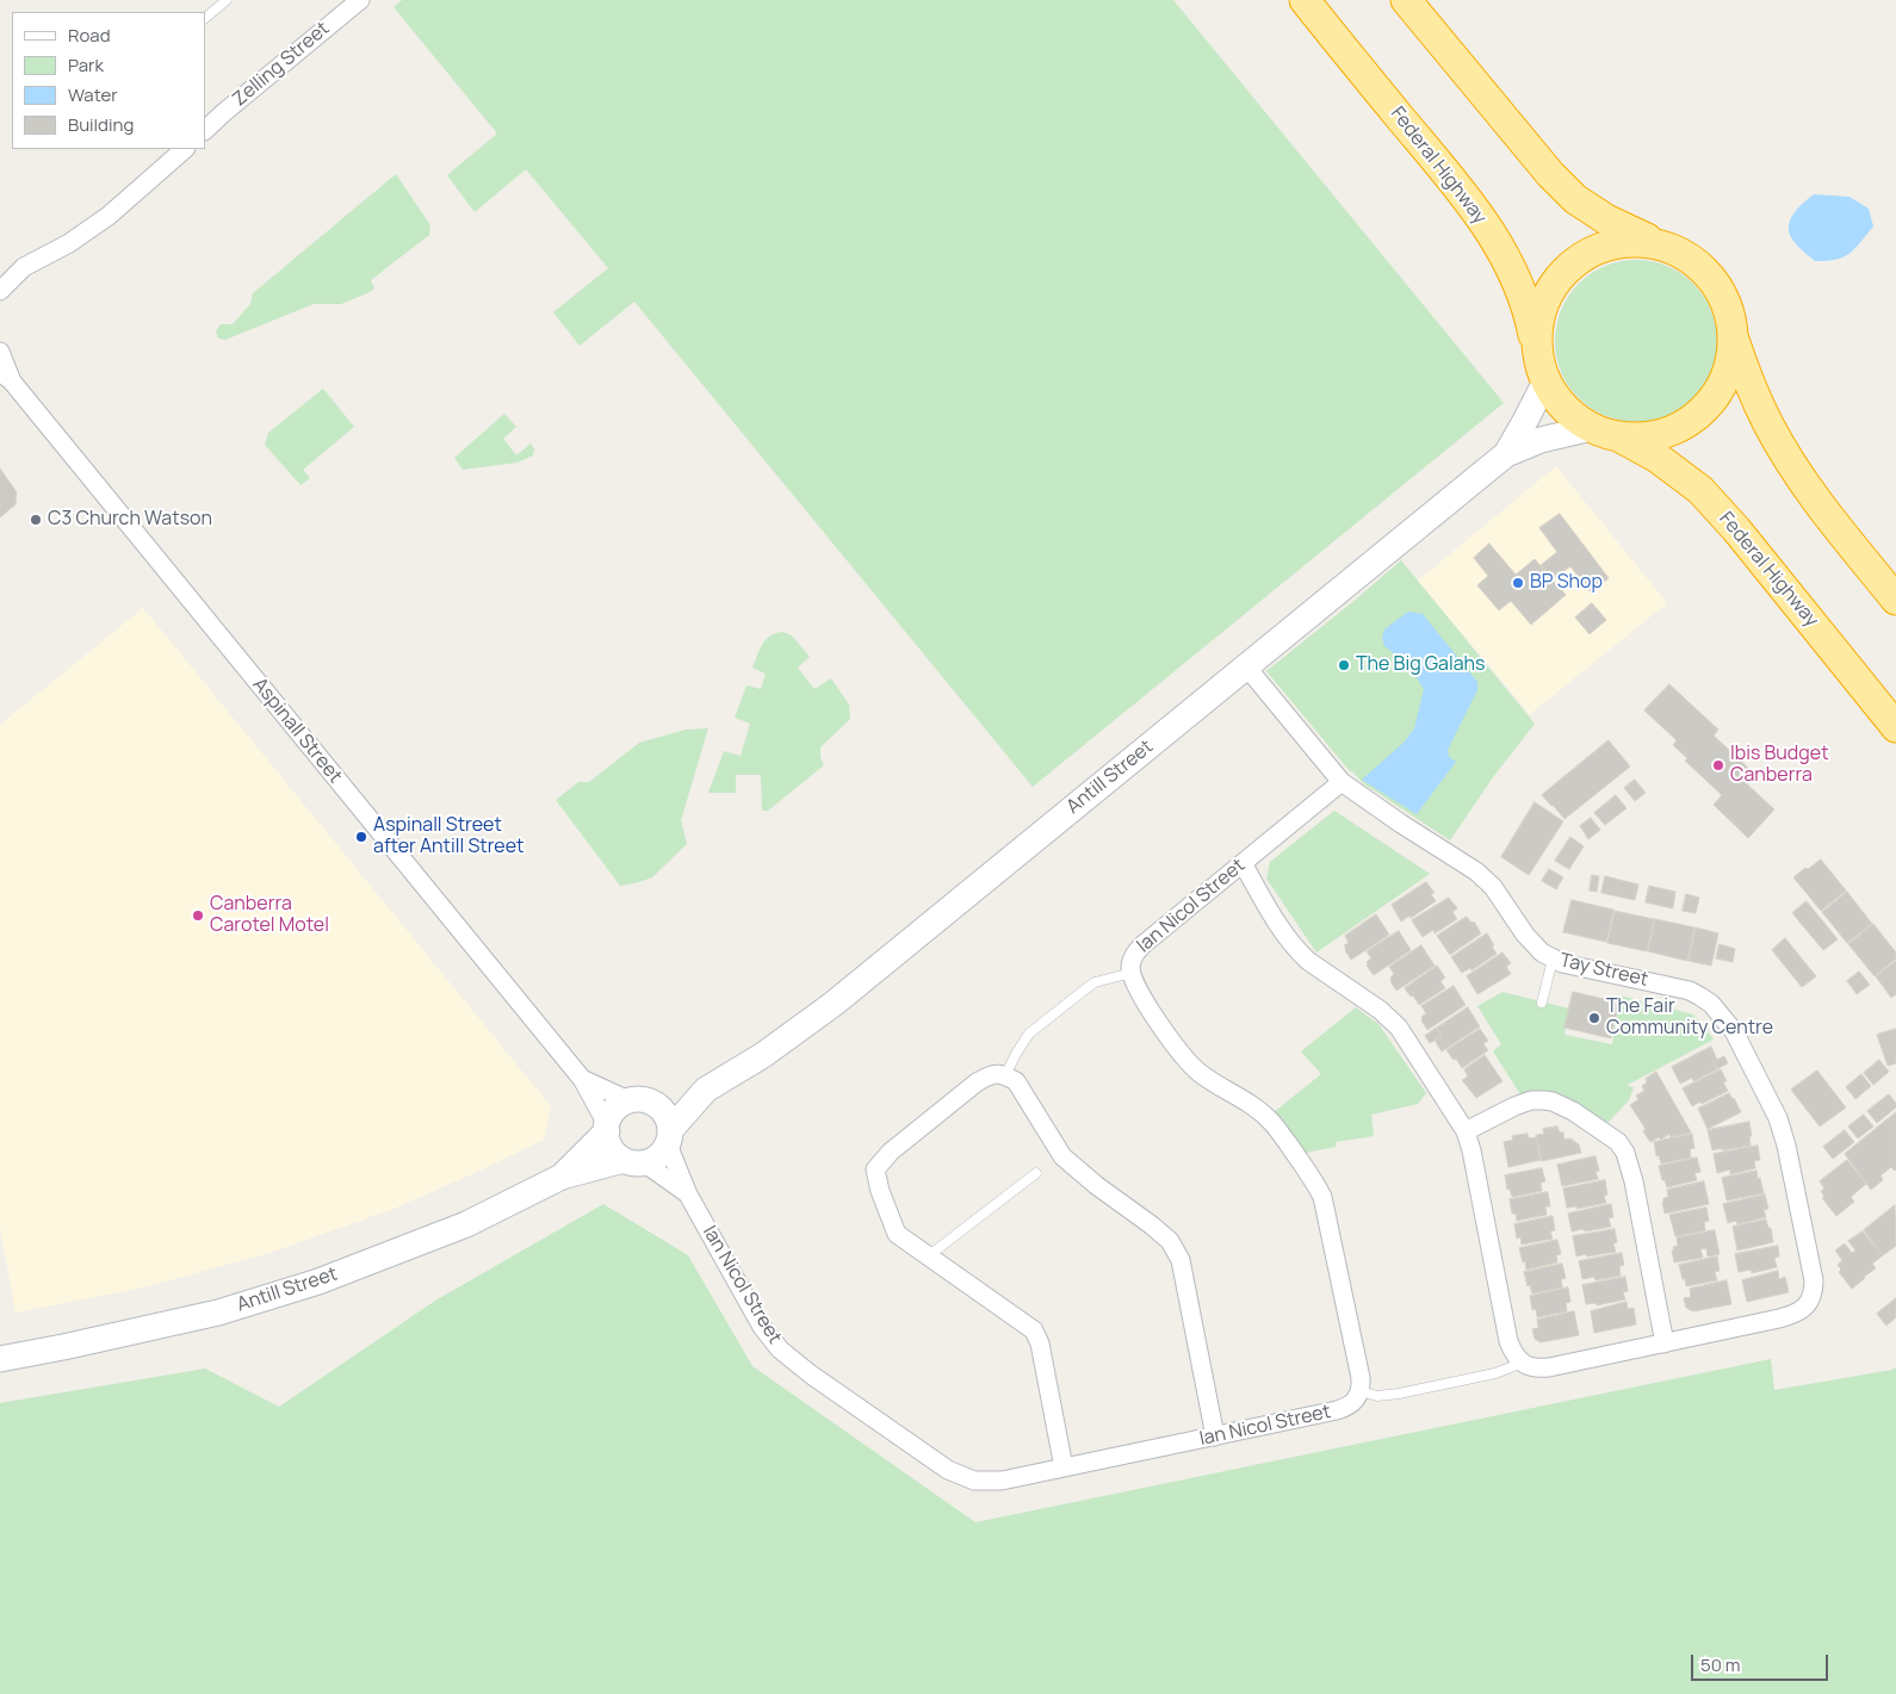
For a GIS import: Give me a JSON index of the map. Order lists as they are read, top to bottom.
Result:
{
  "streets": {
    "highway": ["Federal Highway"],
    "main road": ["Antill Street"],
    "street": [
      "Zelling Street",
      "Aspinall Street",
      "Ian Nicol Street",
      "Tay Street"
    ]
  },
  "crossings": [
    ["Federal Highway", "Antill Street"],
    ["Aspinall Street", "Antill Street"],
    ["Aspinall Street", "Ian Nicol Street"],
    ["Antill Street", "Ian Nicol Street"],
    ["Antill Street", "Tay Street"],
    ["Ian Nicol Street", "Tay Street"]
  ],
  "places": [
    "C3 Church Watson",
    "BP Shop",
    "The Big Galahs",
    "Ibis Budget Canberra",
    "Aspinall Street after Antill Street",
    "Canberra Carotel Motel",
    "The Fair Community Centre"
  ],
  "legend": [
    "Road",
    "Park",
    "Water",
    "Building"
  ],
  "scale_bar": "50 m"
}
